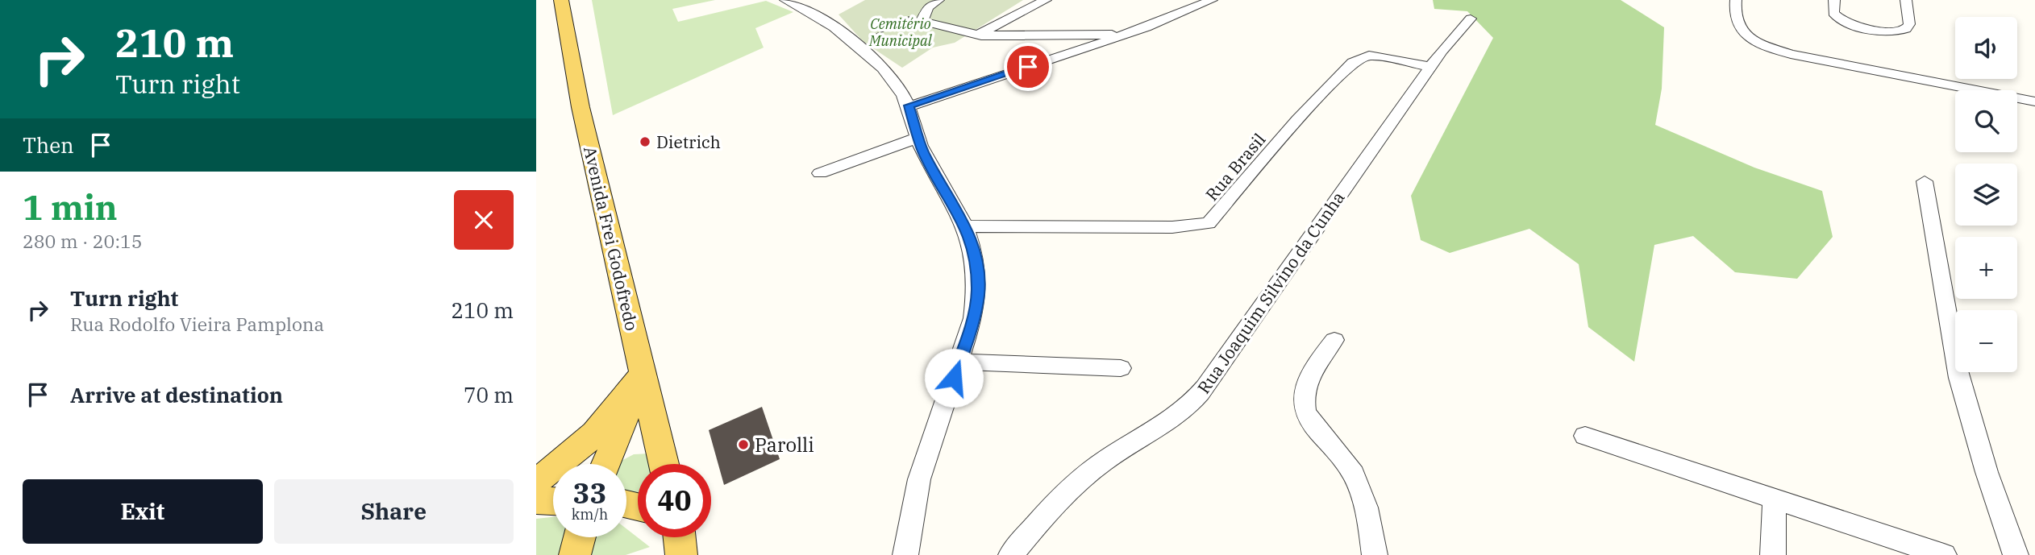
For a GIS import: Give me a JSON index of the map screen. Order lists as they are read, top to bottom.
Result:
{
  "streets": {
    "main road": ["Avenida Frei Godofredo"],
    "street": ["Rua Brasil", "Rua Joaquim Silvino da Cunha"]
  },
  "crossings": [
    ["Rua Brasil", "Rua Joaquim Silvino da Cunha"]
  ],
  "parks": ["Cemitério Municipal"],
  "places": ["Dietrich", "Parolli"],
  "page": {
    "turn": ["210 m", "Turn right"],
    "map_buttons": ["+", "−"],
    "then": "Then",
    "heading": ["1 min", "280 m · 20:15"],
    "list": [
      {
        "name": "Turn right",
        "note": "Rua Rodolfo Vieira Pamplona",
        "value": "210 m"
      },
      {
        "name": "Arrive at destination",
        "value": "70 m"
      }
    ],
    "speed": "33 km/h",
    "limit": "40",
    "buttons": ["Exit", "Share"]
  }
}
